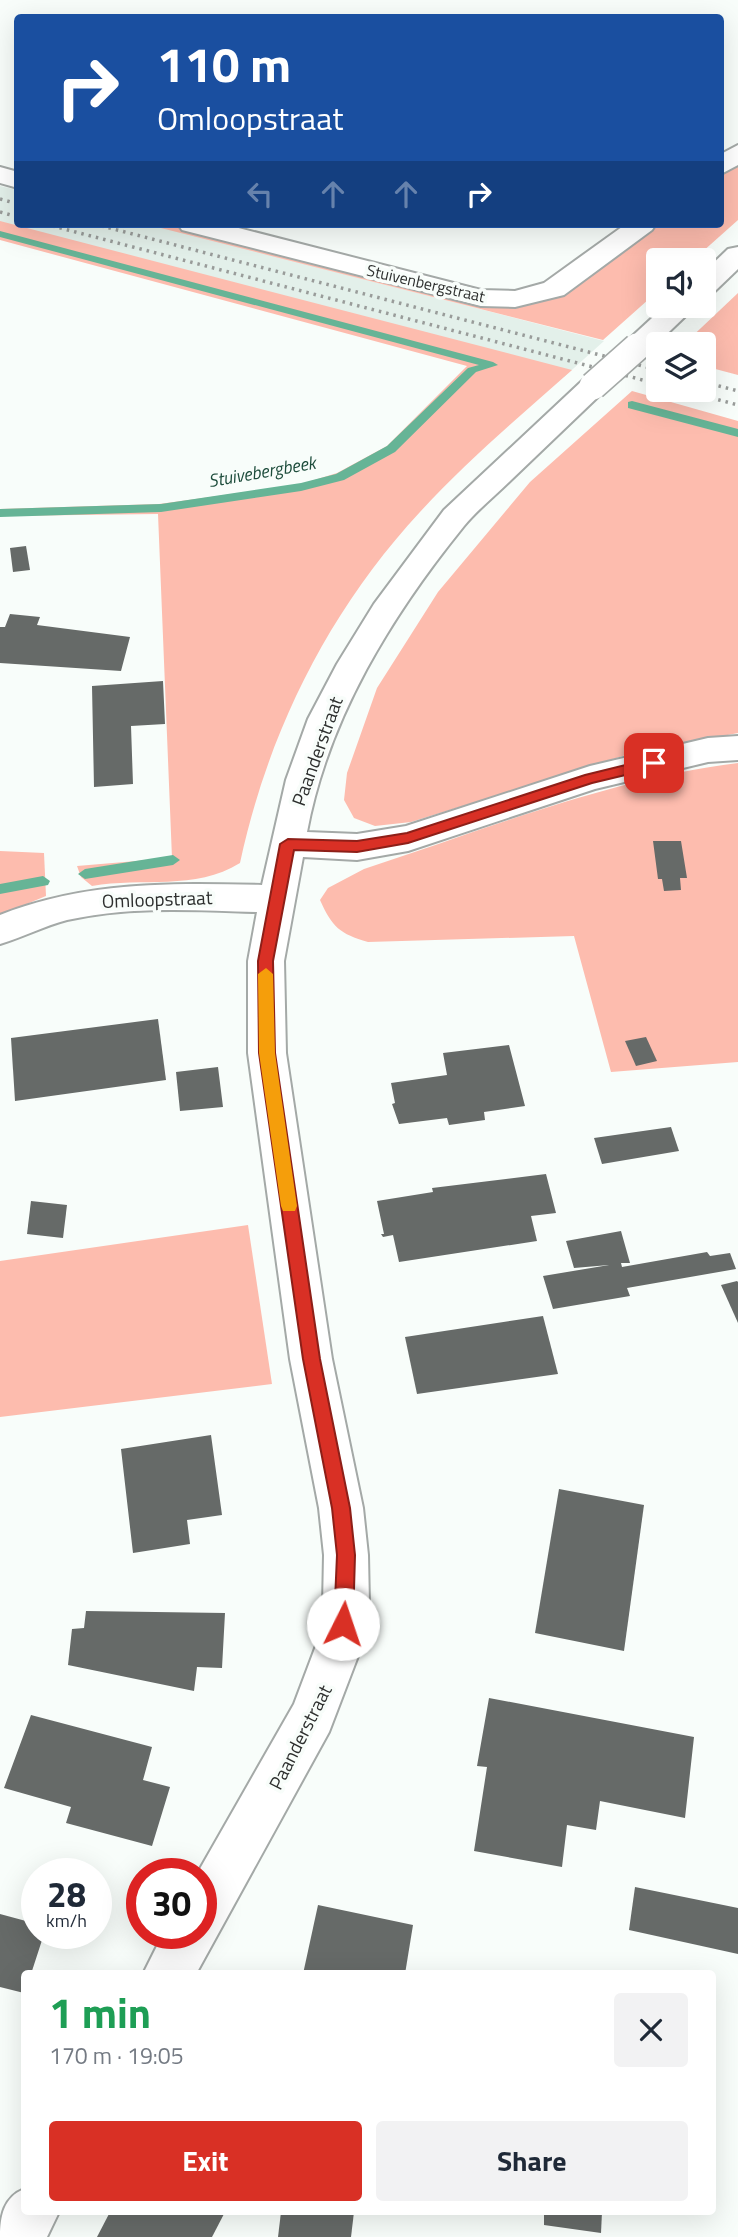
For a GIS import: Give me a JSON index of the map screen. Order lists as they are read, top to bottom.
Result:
{
  "streets": {
    "street": ["Stuivenbergstraat", "Paanderstraat", "Omloopstraat"]
  },
  "crossings": [
    ["Paanderstraat", "Omloopstraat"]
  ],
  "water": ["Stuivebergbeek"],
  "page": {
    "turn": ["110 m", "Omloopstraat"],
    "speed": "28 km/h",
    "limit": "30",
    "heading": ["1 min", "170 m · 19:05"],
    "buttons": ["Exit", "Share"]
  }
}
